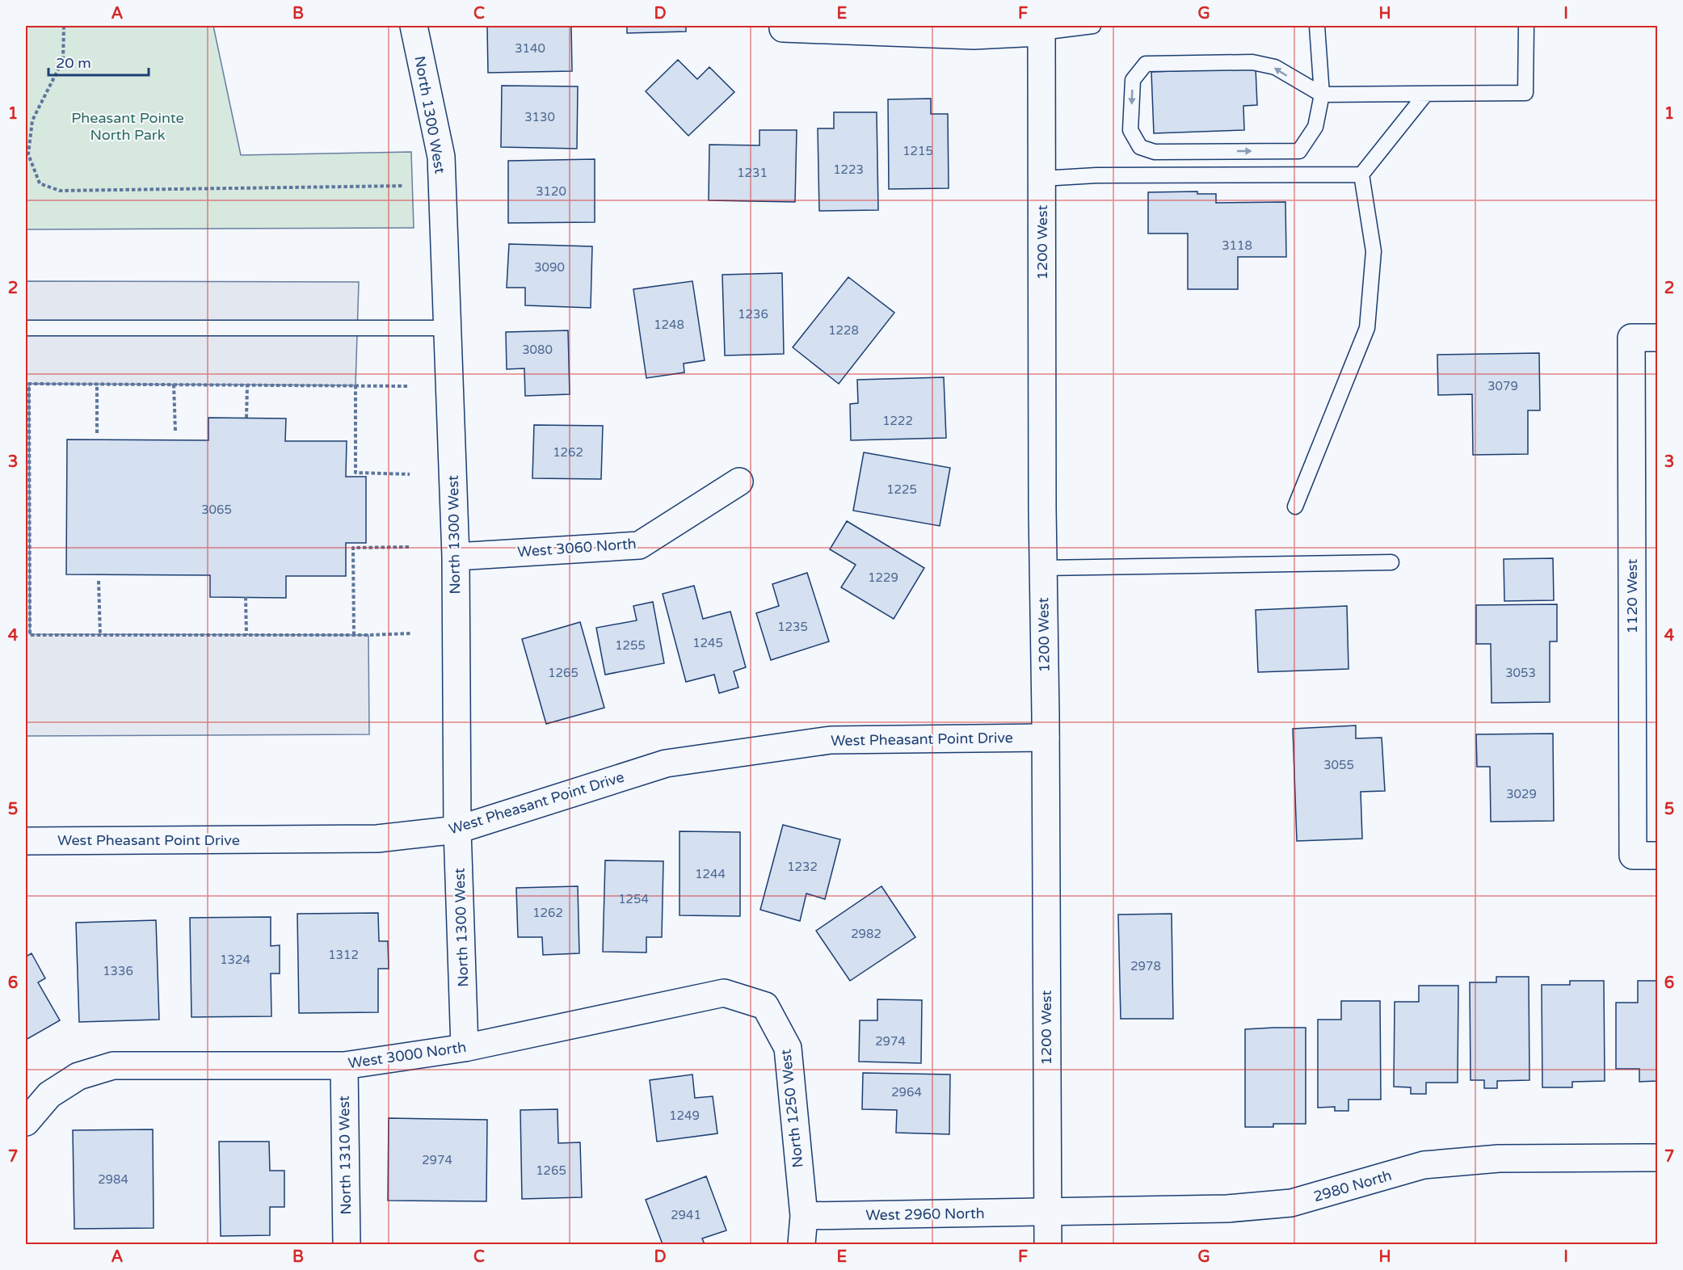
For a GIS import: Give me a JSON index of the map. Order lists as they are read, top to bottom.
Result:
{
  "streets": {
    "street": [
      "North 1300 West",
      "1200 West",
      "West 3060 North",
      "1120 West",
      "West Pheasant Point Drive",
      "West 3000 North",
      "North 1250 West",
      "North 1310 West",
      "2980 North",
      "West 2960 North"
    ]
  },
  "crossings": [
    ["North 1300 West", "West 3060 North"],
    ["North 1300 West", "West Pheasant Point Drive"],
    ["North 1300 West", "West 3000 North"],
    ["1200 West", "West Pheasant Point Drive"],
    ["1200 West", "2980 North"],
    ["1200 West", "West 2960 North"],
    ["West 3000 North", "North 1250 West"],
    ["West 3000 North", "North 1310 West"],
    ["North 1250 West", "West 2960 North"],
    ["2980 North", "West 2960 North"]
  ],
  "parks": ["Pheasant Pointe North Park"],
  "house_numbers": [
    "3140",
    "3130",
    "1215",
    "1223",
    "1231",
    "3120",
    "3118",
    "3090",
    "1236",
    "1248",
    "1228",
    "3080",
    "3079",
    "1222",
    "1262",
    "1225",
    "3065",
    "1229",
    "1235",
    "1245",
    "1255",
    "1265",
    "3053",
    "3055",
    "3029",
    "1232",
    "1244",
    "1254",
    "1262",
    "2982",
    "1312",
    "1324",
    "2978",
    "1336",
    "2974",
    "2964",
    "1249",
    "2974",
    "1265",
    "2984",
    "2941"
  ],
  "scale_bar": "20 m",
  "grid": {
    "columns": [
      "A",
      "B",
      "C",
      "D",
      "E",
      "F",
      "G",
      "H",
      "I"
    ],
    "rows": [
      "1",
      "2",
      "3",
      "4",
      "5",
      "6",
      "7"
    ]
  }
}
